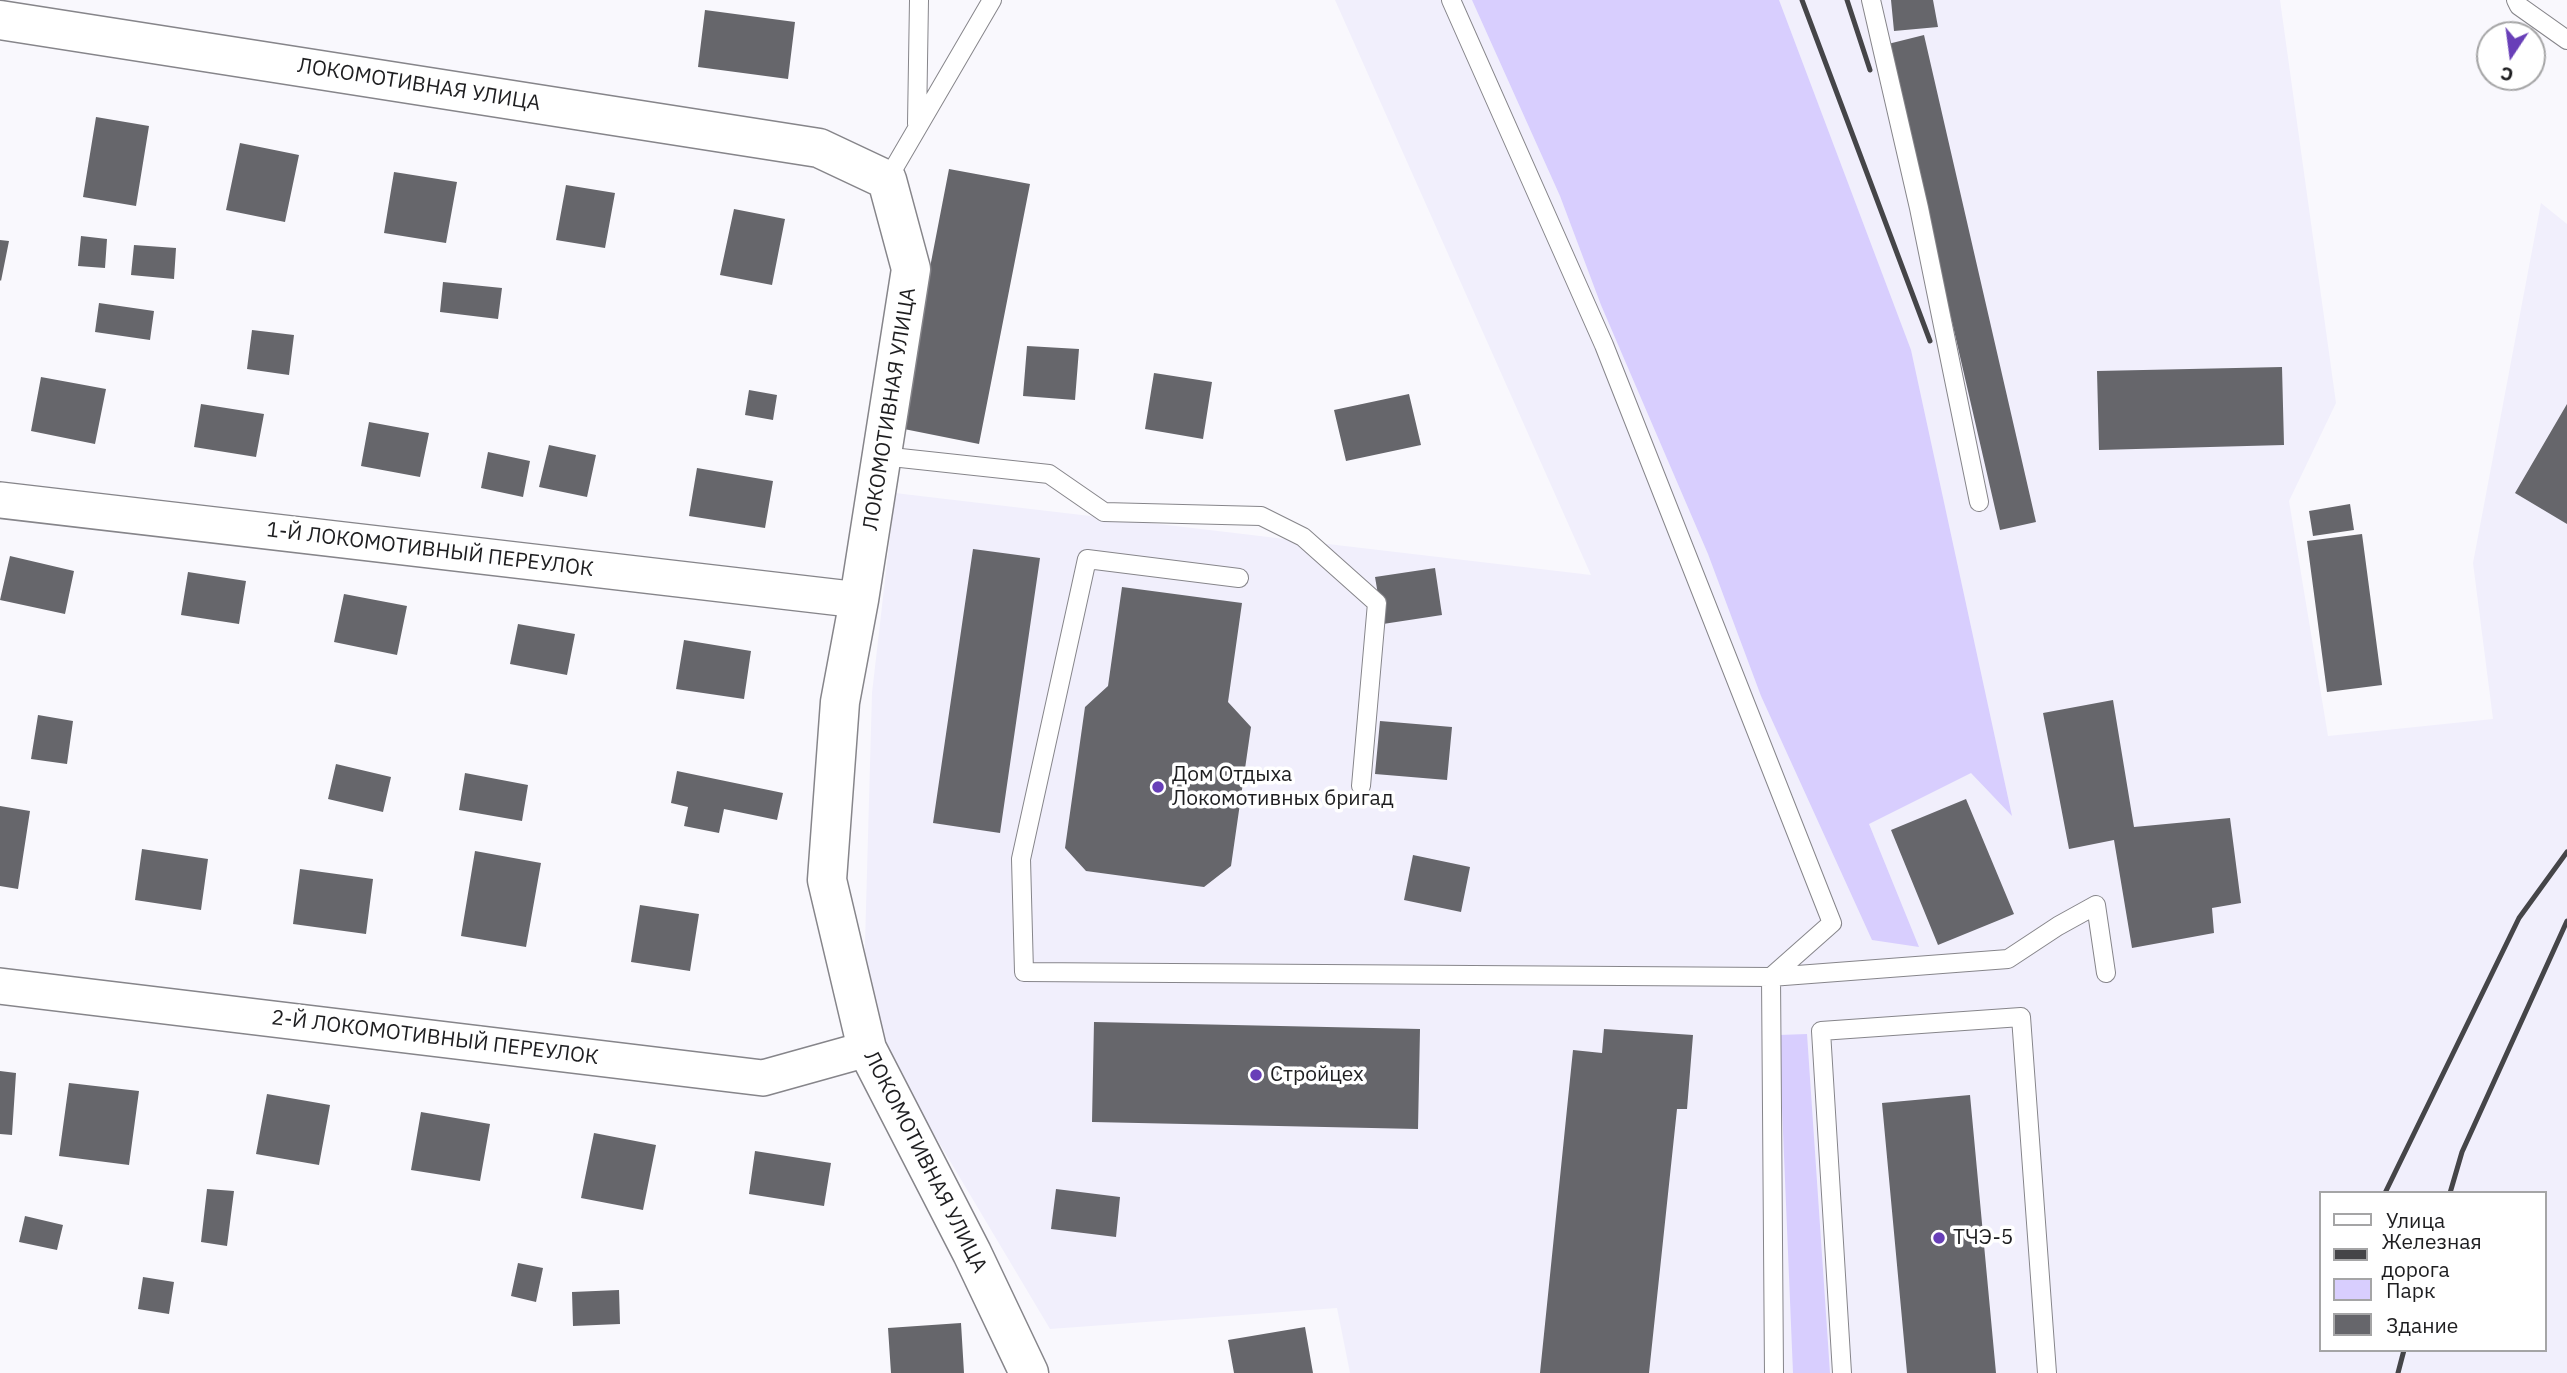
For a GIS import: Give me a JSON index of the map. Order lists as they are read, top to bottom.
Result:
{
  "streets": {
    "street": ["ЛОКОМОТИВНАЯ УЛИЦА", "1-Й ЛОКОМОТИВНЫЙ ПЕРЕУЛОК", "2-Й ЛОКОМОТИВНЫЙ ПЕРЕУЛОК"]
  },
  "crossings": [
    ["ЛОКОМОТИВНАЯ УЛИЦА", "1-Й ЛОКОМОТИВНЫЙ ПЕРЕУЛОК"],
    ["ЛОКОМОТИВНАЯ УЛИЦА", "2-Й ЛОКОМОТИВНЫЙ ПЕРЕУЛОК"]
  ],
  "places": ["Дом Отдыха Локомотивных бригад", "Стройцех", "ТЧЭ-5"],
  "legend": [
    "Улица",
    "Железная дорога",
    "Парк",
    "Здание"
  ],
  "north": "bottom"
}
